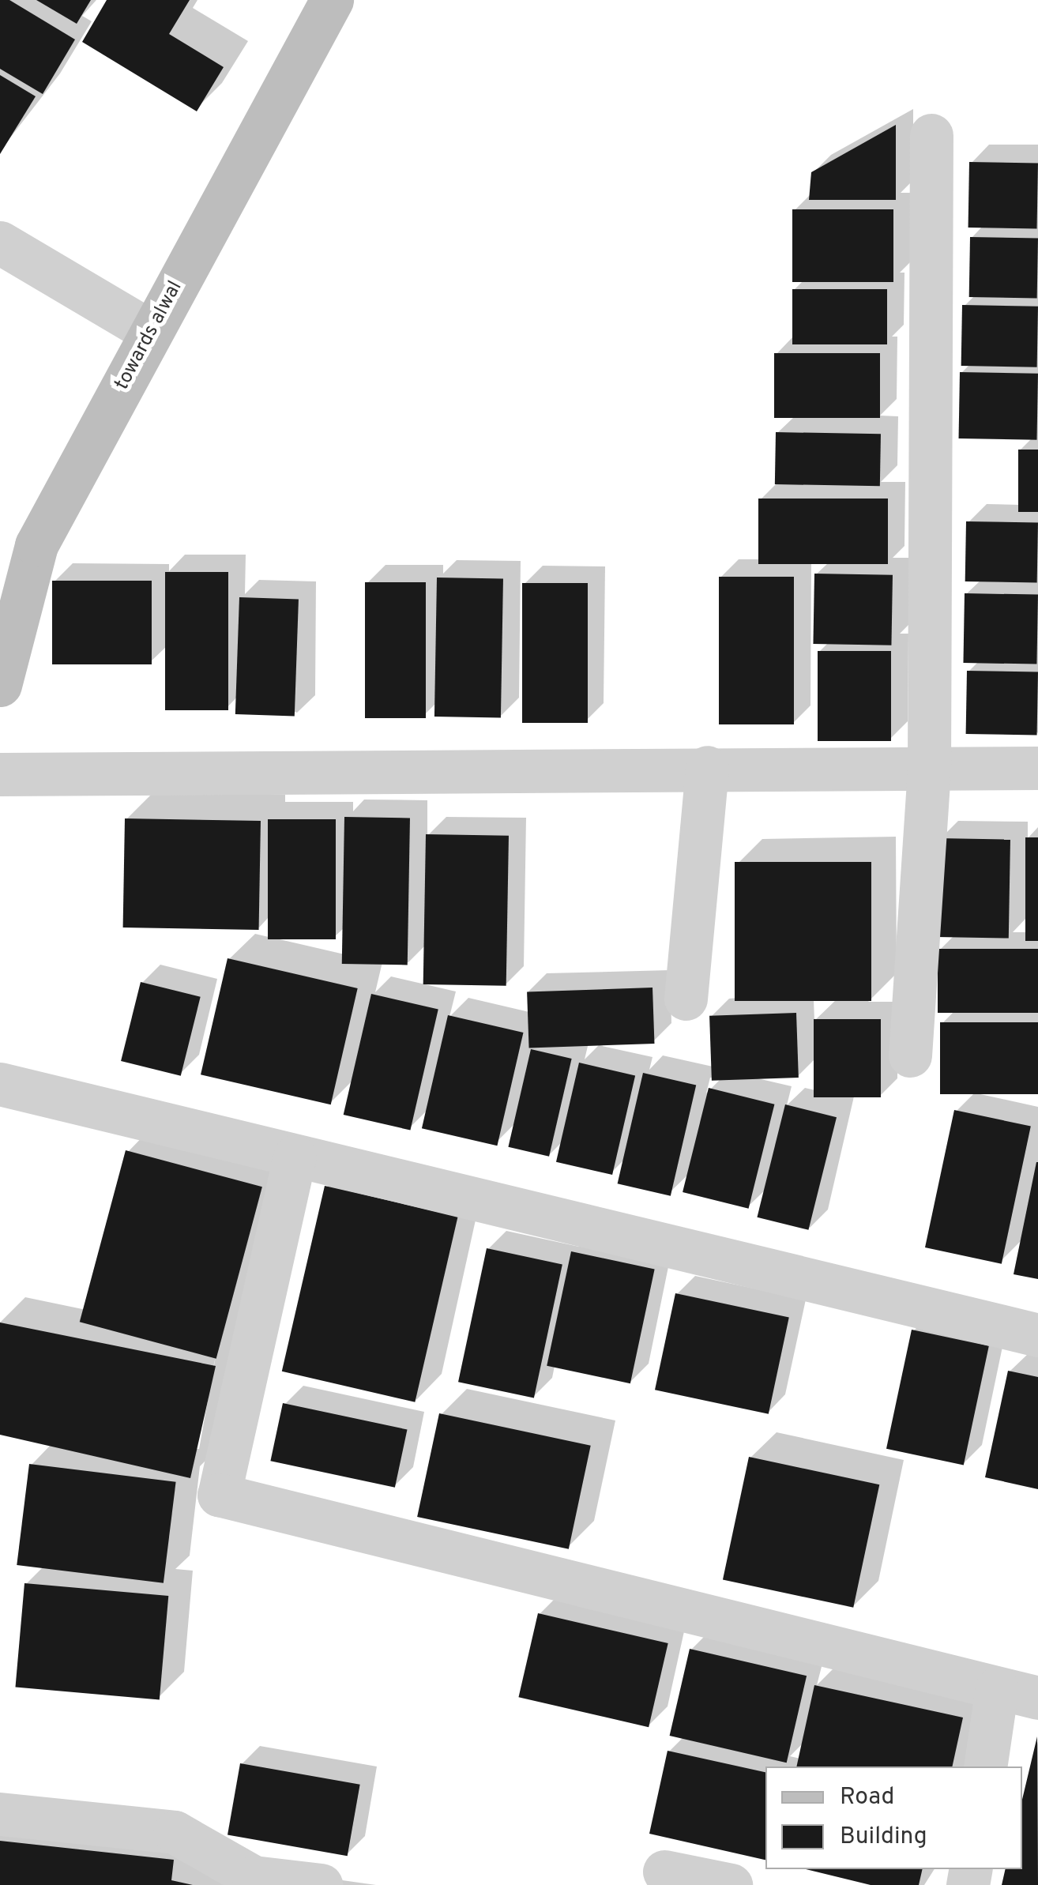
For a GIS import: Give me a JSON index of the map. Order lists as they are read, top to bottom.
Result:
{
  "streets": {
    "main road": ["towards alwal"]
  },
  "legend": ["Road", "Building"]
}
